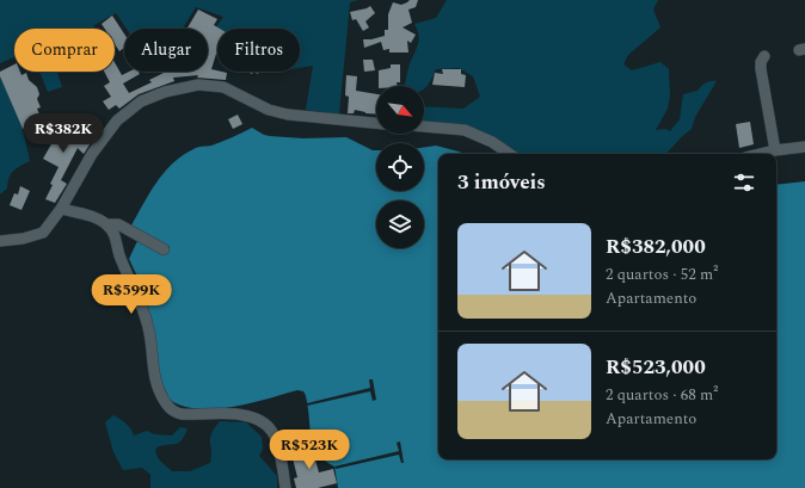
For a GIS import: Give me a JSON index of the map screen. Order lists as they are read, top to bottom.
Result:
{
  "north": "bottom right",
  "page": {
    "chip": ["Comprar", "Alugar", "Filtros"],
    "price": ["R$382K", "R$599K", "R$523K"],
    "heading": "3 imóveis",
    "list": [
      {
        "name": "R$382,000",
        "note": "2 quartos · 52 m² · Apartamento"
      },
      {
        "name": "R$523,000",
        "note": "2 quartos · 68 m² · Apartamento"
      }
    ]
  }
}
